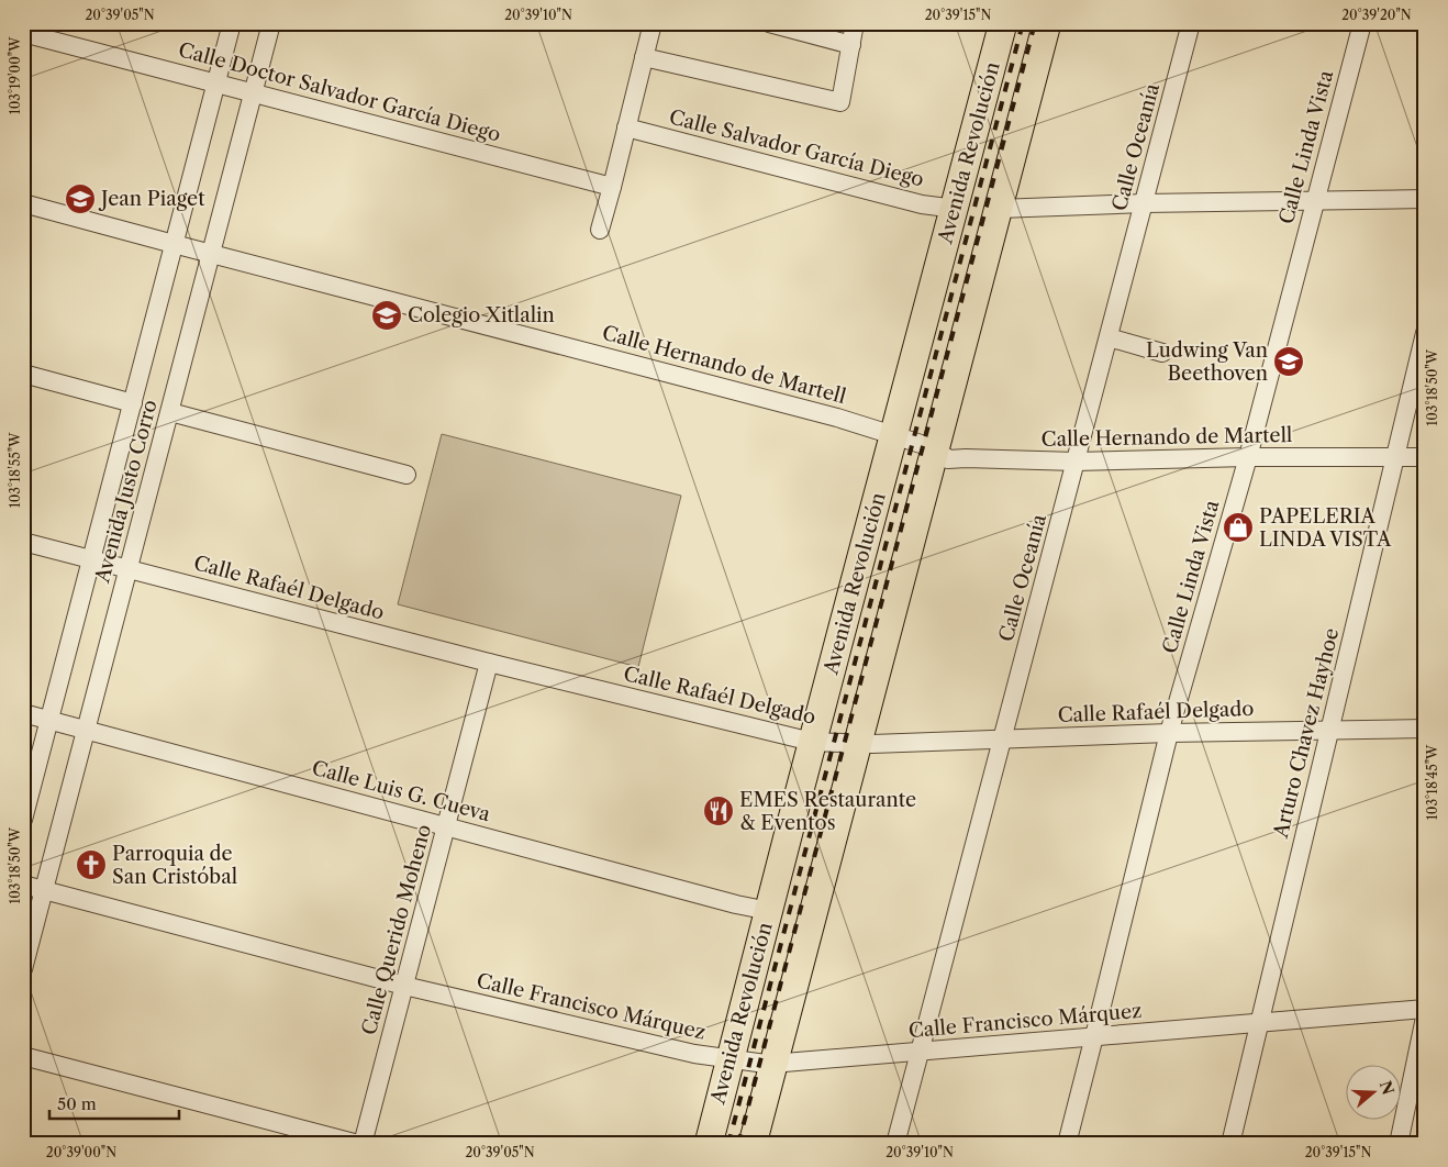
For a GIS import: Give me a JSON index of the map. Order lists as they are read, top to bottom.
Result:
{
  "streets": {
    "main road": ["Avenida Revolución"],
    "street": [
      "Calle Doctor Salvador García Diego",
      "Calle Oceanía",
      "Calle Linda Vista",
      "Calle Salvador García Diego",
      "Calle Hernando de Martell",
      "Avenida Justo Corro",
      "Calle Rafaél Delgado",
      "Arturo Chavez Hayhoe",
      "Calle Luis G. Cueva",
      "Calle Querido Moheno",
      "Calle Francisco Márquez"
    ]
  },
  "crossings": [
    ["Calle Doctor Salvador García Diego", "Avenida Justo Corro"],
    ["Calle Oceanía", "Calle Hernando de Martell"],
    ["Calle Oceanía", "Calle Rafaél Delgado"],
    ["Calle Oceanía", "Calle Francisco Márquez"],
    ["Calle Linda Vista", "Calle Hernando de Martell"],
    ["Calle Linda Vista", "Calle Rafaél Delgado"],
    ["Calle Linda Vista", "Calle Francisco Márquez"],
    ["Calle Salvador García Diego", "Avenida Revolución"],
    ["Avenida Revolución", "Calle Hernando de Martell"],
    ["Avenida Revolución", "Calle Rafaél Delgado"],
    ["Avenida Revolución", "Calle Luis G. Cueva"],
    ["Avenida Revolución", "Calle Francisco Márquez"],
    ["Calle Hernando de Martell", "Avenida Justo Corro"],
    ["Calle Hernando de Martell", "Arturo Chavez Hayhoe"],
    ["Avenida Justo Corro", "Calle Rafaél Delgado"],
    ["Avenida Justo Corro", "Calle Luis G. Cueva"],
    ["Avenida Justo Corro", "Calle Francisco Márquez"],
    ["Calle Rafaél Delgado", "Arturo Chavez Hayhoe"],
    ["Calle Rafaél Delgado", "Calle Querido Moheno"],
    ["Arturo Chavez Hayhoe", "Calle Francisco Márquez"],
    ["Calle Luis G. Cueva", "Calle Querido Moheno"],
    ["Calle Querido Moheno", "Calle Francisco Márquez"]
  ],
  "places": {
    "school or university": ["Jean Piaget", "Colegio Xitlalin", "Ludwing Van Beethoven"],
    "shop": ["PAPELERIA LINDA VISTA"],
    "restaurant": ["EMES Restaurante & Eventos"],
    "church": ["Parroquia de San Cristóbal"]
  },
  "scale_bar": "50 m",
  "north": "right",
  "coordinates": [
    "20°39'05\"N",
    "20°39'10\"N",
    "20°39'15\"N",
    "20°39'20\"N",
    "103°19'00\"W",
    "103°18'50\"W",
    "103°18'55\"W",
    "103°18'45\"W",
    "20°39'00\"N"
  ]
}
